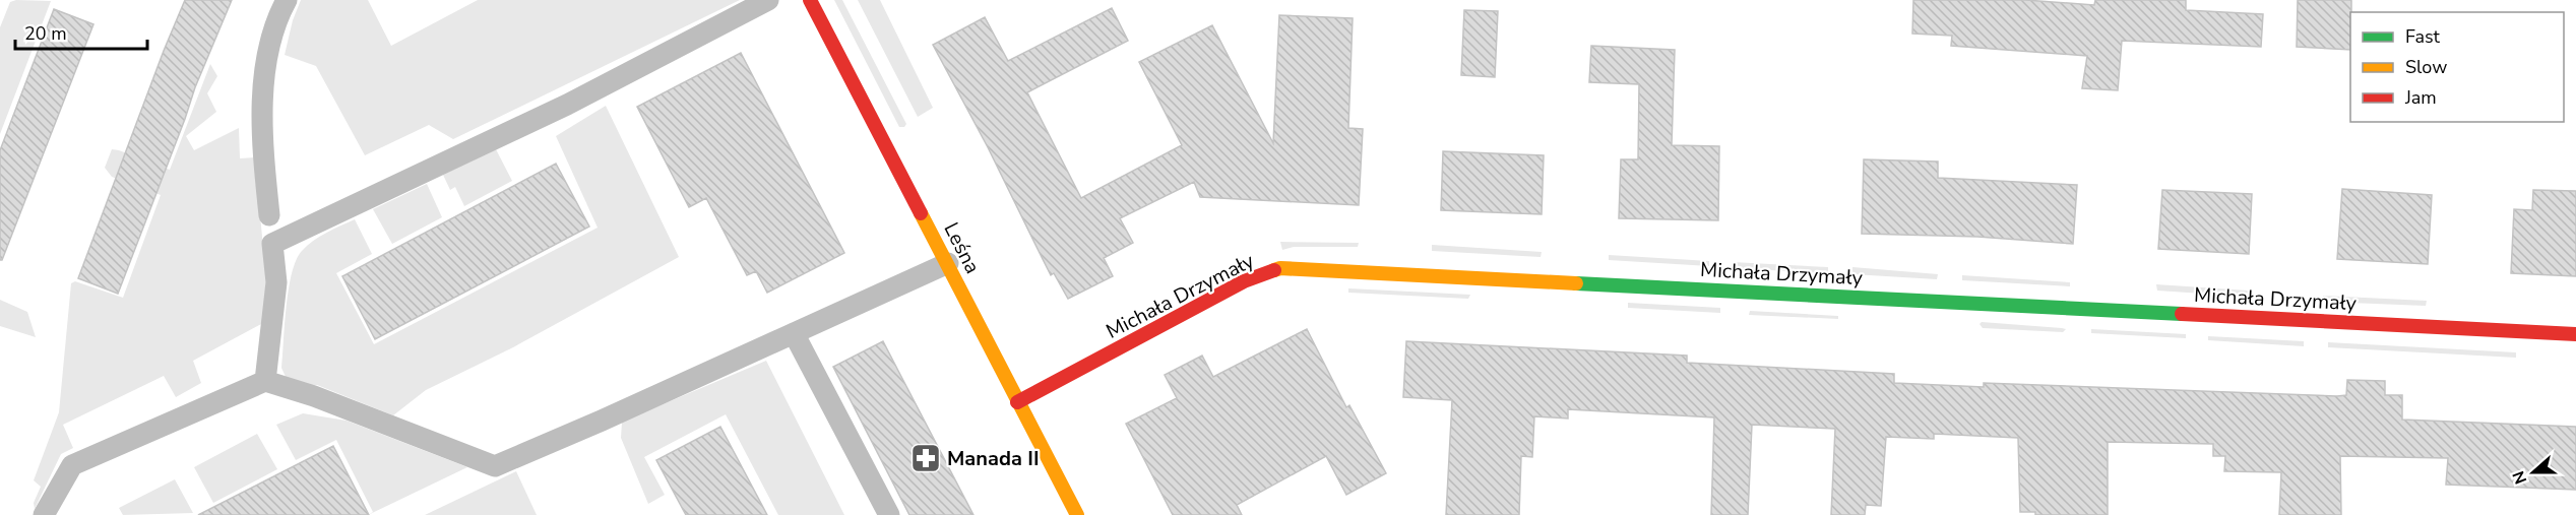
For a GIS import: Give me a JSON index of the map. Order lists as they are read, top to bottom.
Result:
{
  "streets": {
    "street": ["Leśna", "Michała Drzymały"]
  },
  "crossings": [
    ["Leśna", "Michała Drzymały"]
  ],
  "places": {
    "pharmacy": ["Manada II"]
  },
  "legend": ["Fast", "Slow", "Jam"],
  "scale_bar": "20 m",
  "north": "left"
}
